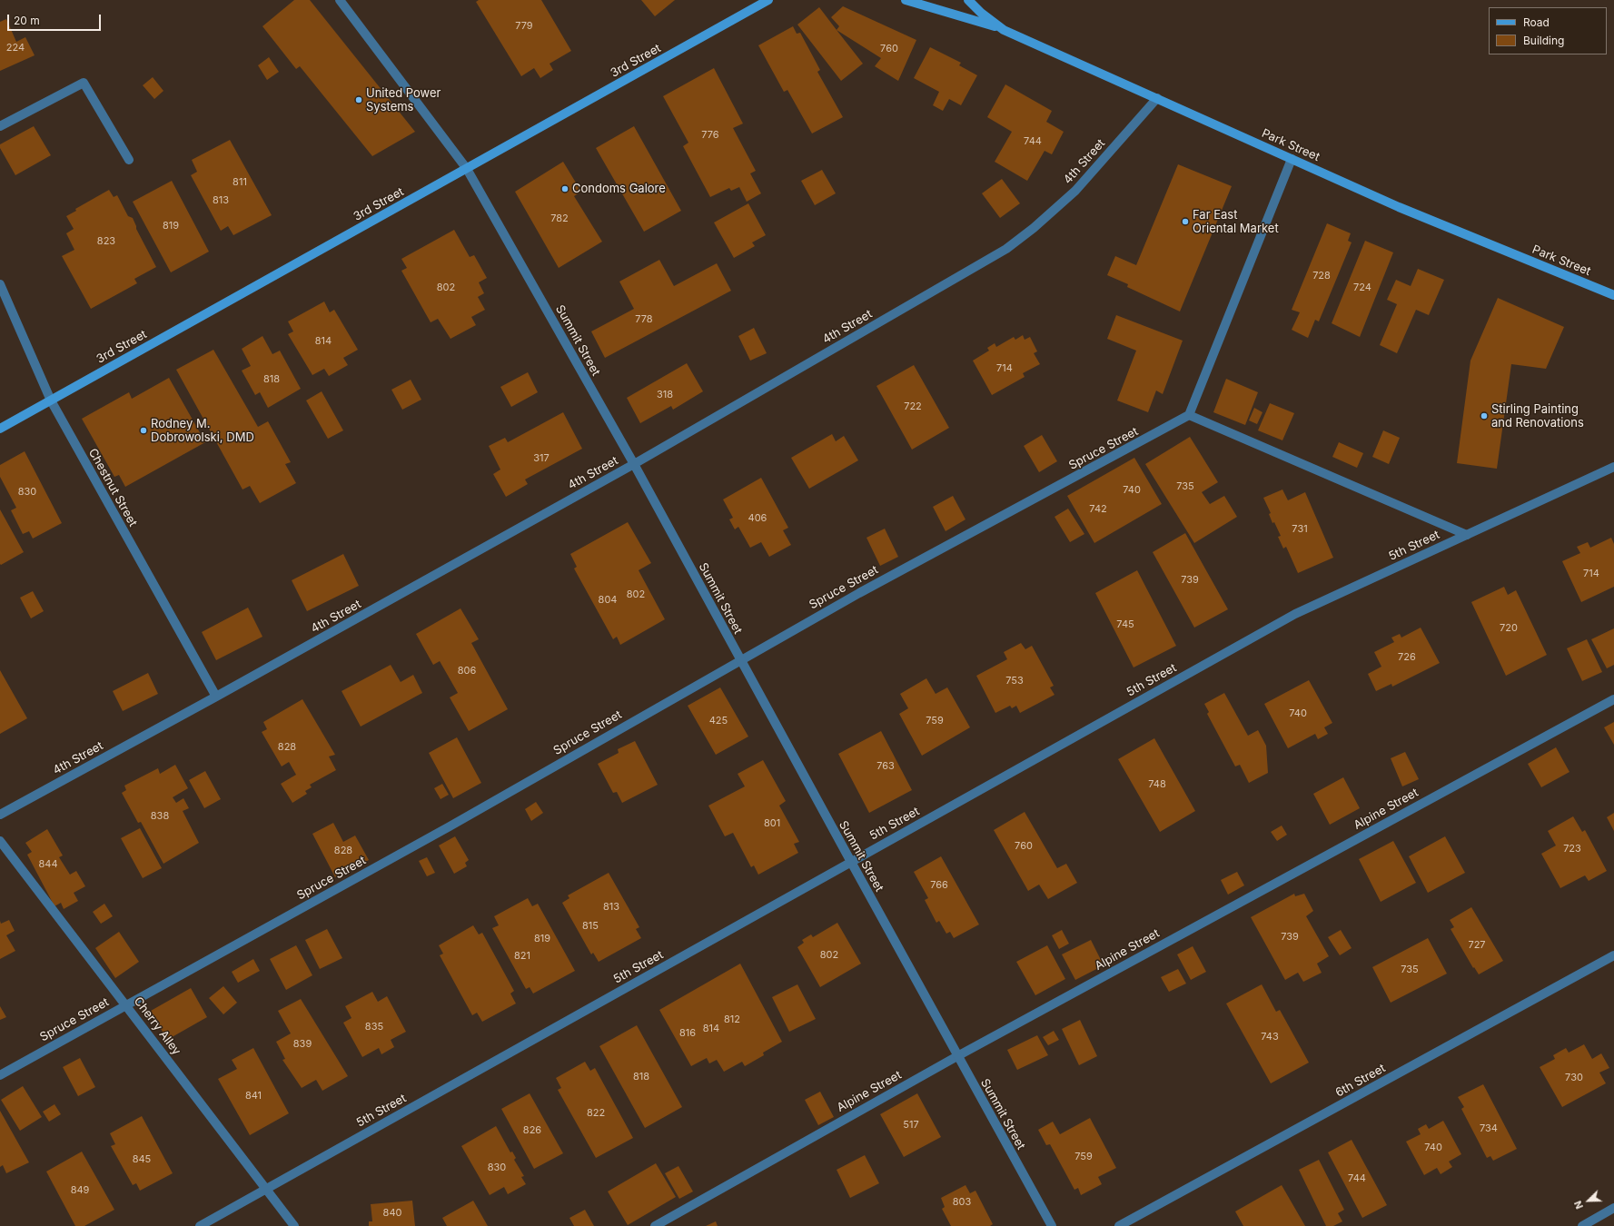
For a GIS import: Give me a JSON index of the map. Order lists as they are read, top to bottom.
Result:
{
  "streets": {
    "main road": ["3rd Street", "Park Street"],
    "street": [
      "4th Street",
      "Summit Street",
      "Spruce Street",
      "Chestnut Street",
      "5th Street",
      "Alpine Street",
      "Cherry Alley",
      "6th Street"
    ]
  },
  "crossings": [
    ["3rd Street", "Summit Street"],
    ["3rd Street", "Chestnut Street"],
    ["Park Street", "4th Street"],
    ["4th Street", "Summit Street"],
    ["4th Street", "Chestnut Street"],
    ["Summit Street", "Spruce Street"],
    ["Summit Street", "5th Street"],
    ["Summit Street", "Alpine Street"],
    ["Spruce Street", "Cherry Alley"],
    ["5th Street", "Cherry Alley"]
  ],
  "places": [
    "United Power Systems",
    "Condoms Galore",
    "Far East Oriental Market",
    "Stirling Painting and Renovations",
    "Rodney M. Dobrowolski, DMD"
  ],
  "house_numbers": [
    "779",
    "224",
    "760",
    "776",
    "744",
    "811",
    "813",
    "782",
    "819",
    "823",
    "728",
    "802",
    "724",
    "778",
    "814",
    "714",
    "818",
    "318",
    "722",
    "317",
    "735",
    "740",
    "830",
    "742",
    "406",
    "731",
    "714",
    "739",
    "802",
    "804",
    "745",
    "720",
    "726",
    "806",
    "753",
    "740",
    "425",
    "759",
    "828",
    "763",
    "748",
    "838",
    "801",
    "760",
    "723",
    "828",
    "844",
    "766",
    "813",
    "815",
    "739",
    "819",
    "727",
    "802",
    "821",
    "735",
    "812",
    "835",
    "814",
    "816",
    "743",
    "839",
    "818",
    "730",
    "841",
    "822",
    "517",
    "734",
    "826",
    "740",
    "759",
    "845",
    "830",
    "744",
    "849",
    "803",
    "840"
  ],
  "legend": ["Road", "Building"],
  "scale_bar": "20 m",
  "north": "bottom left"
}
